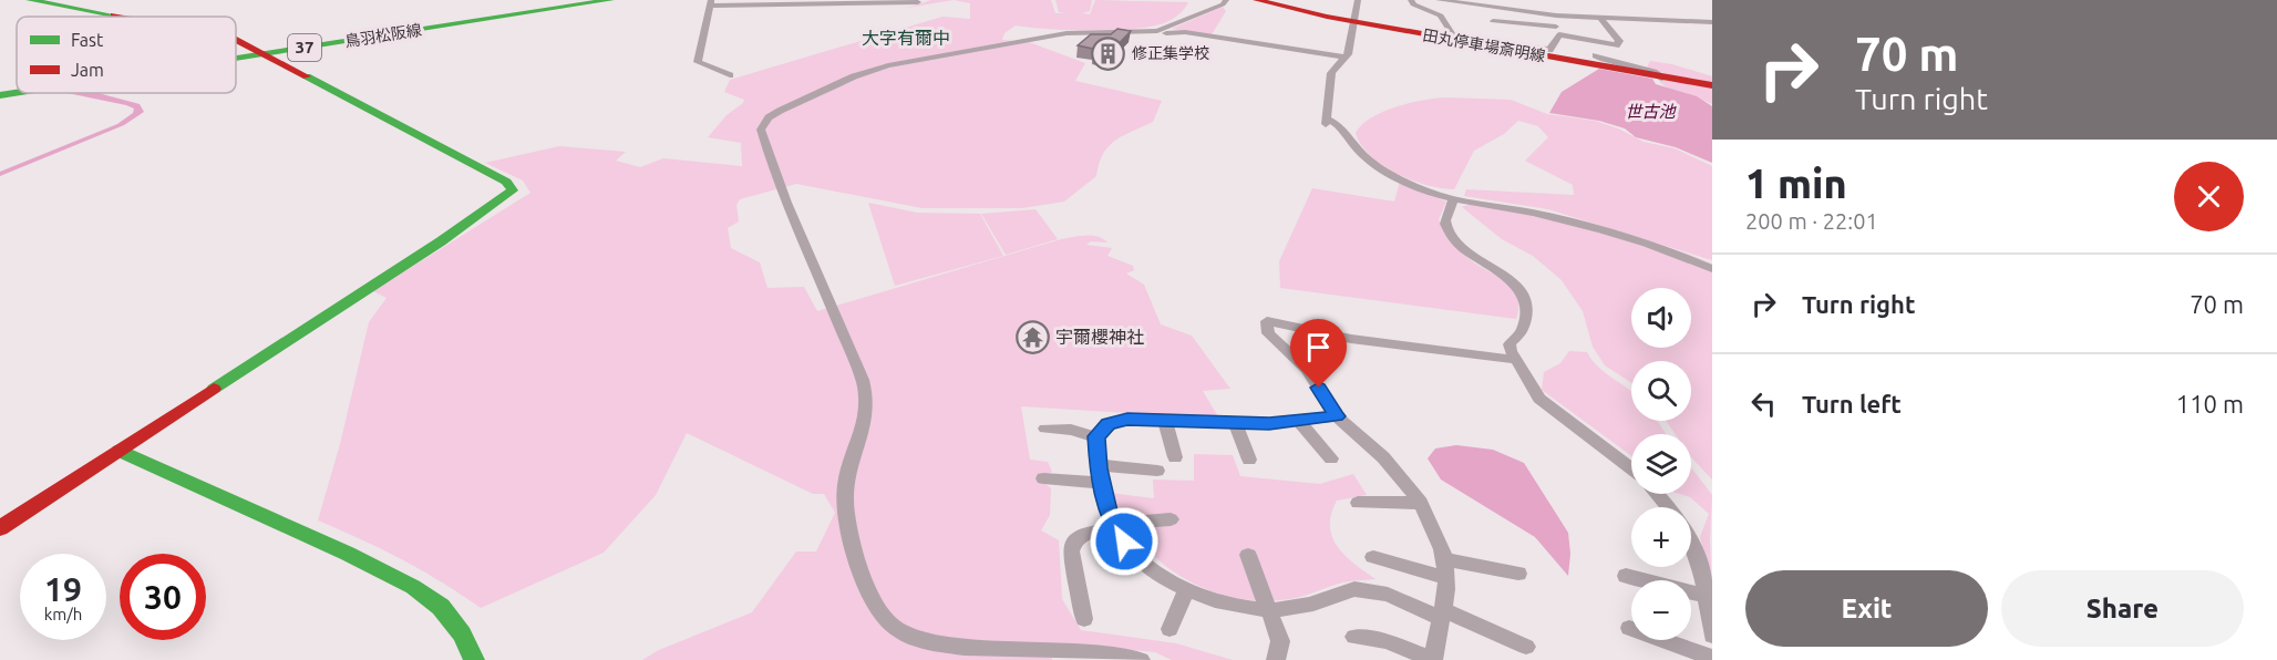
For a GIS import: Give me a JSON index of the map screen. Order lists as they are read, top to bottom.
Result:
{
  "streets": {
    "street": ["鳥羽松阪線", "田丸停車場斎明線", "37"]
  },
  "districts": ["大字有爾中"],
  "water": ["世古池"],
  "places": {
    "building": ["修正集学校"],
    "temple": ["宇爾櫻神社"]
  },
  "legend": ["Fast", "Jam"],
  "page": {
    "turn": ["70 m", "Turn right"],
    "heading": ["1 min", "200 m · 22:01"],
    "list": [
      {
        "name": "Turn right",
        "value": "70 m"
      },
      {
        "name": "Turn left",
        "value": "110 m"
      }
    ],
    "map_buttons": ["+", "−"],
    "speed": "19 km/h",
    "limit": "30",
    "buttons": ["Exit", "Share"]
  }
}
